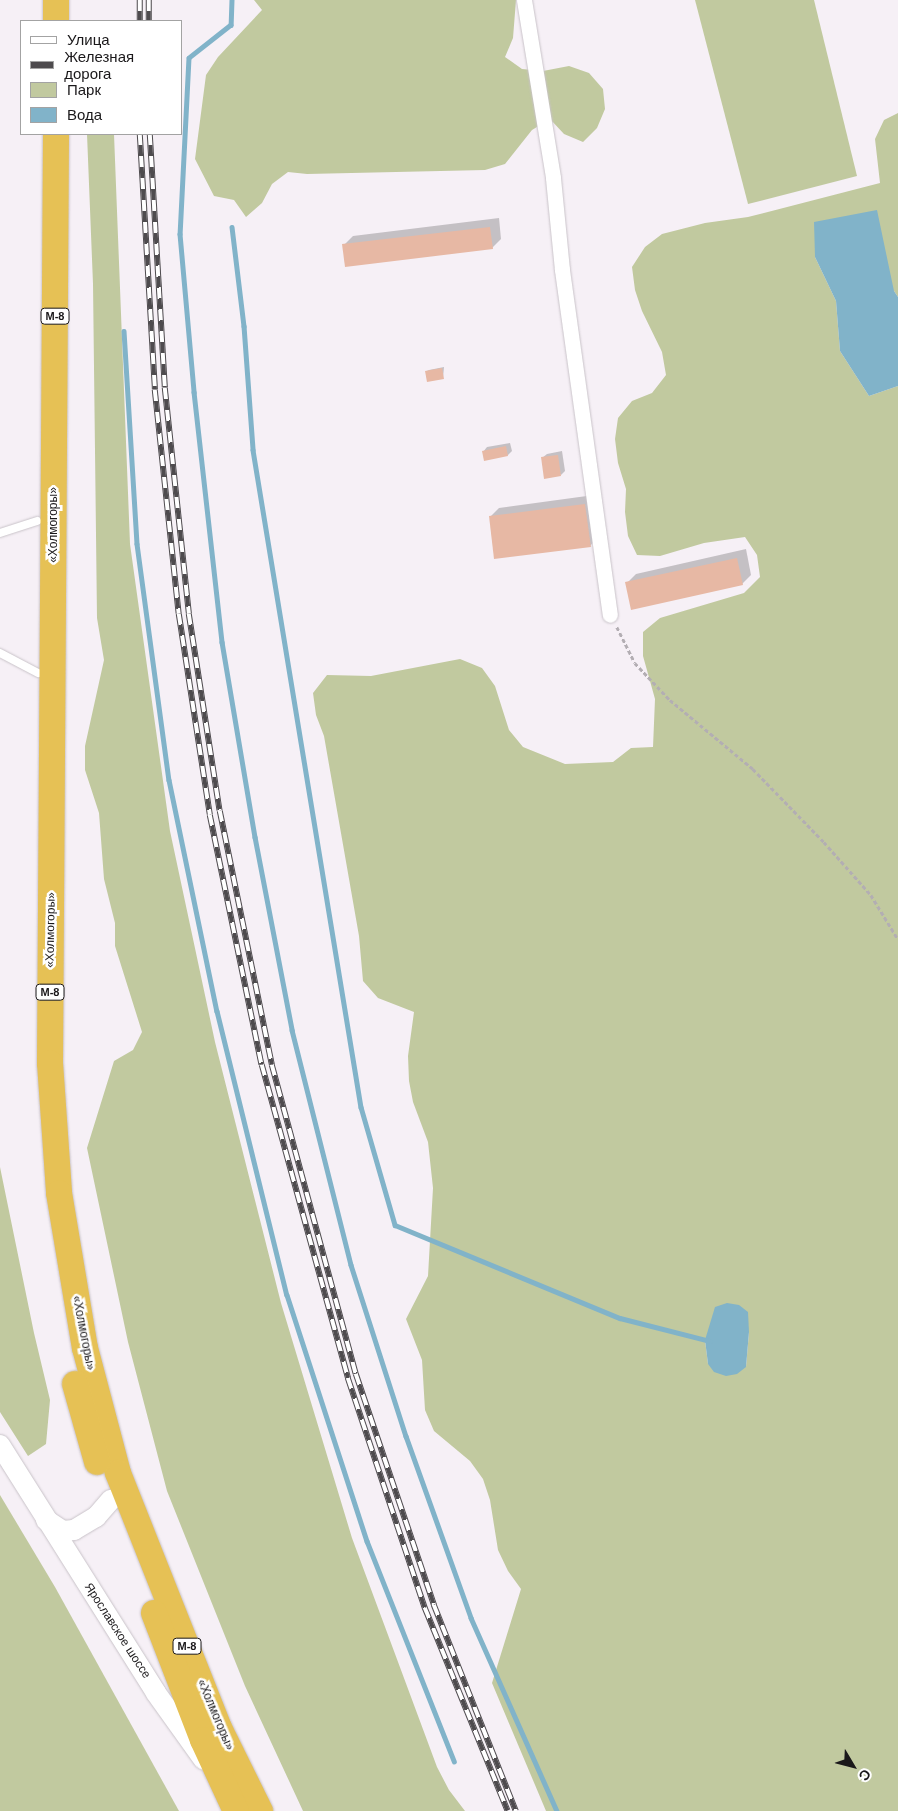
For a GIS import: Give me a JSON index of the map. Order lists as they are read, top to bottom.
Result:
{
  "streets": {
    "highway": ["М-8", "«Холмогоры»"],
    "main road": ["Ярославское шоссе"]
  },
  "crossings": [
    ["«Холмогоры»", "Ярославское шоссе"]
  ],
  "legend": [
    "Улица",
    "Железная дорога",
    "Парк",
    "Вода"
  ],
  "north": "bottom right"
}
